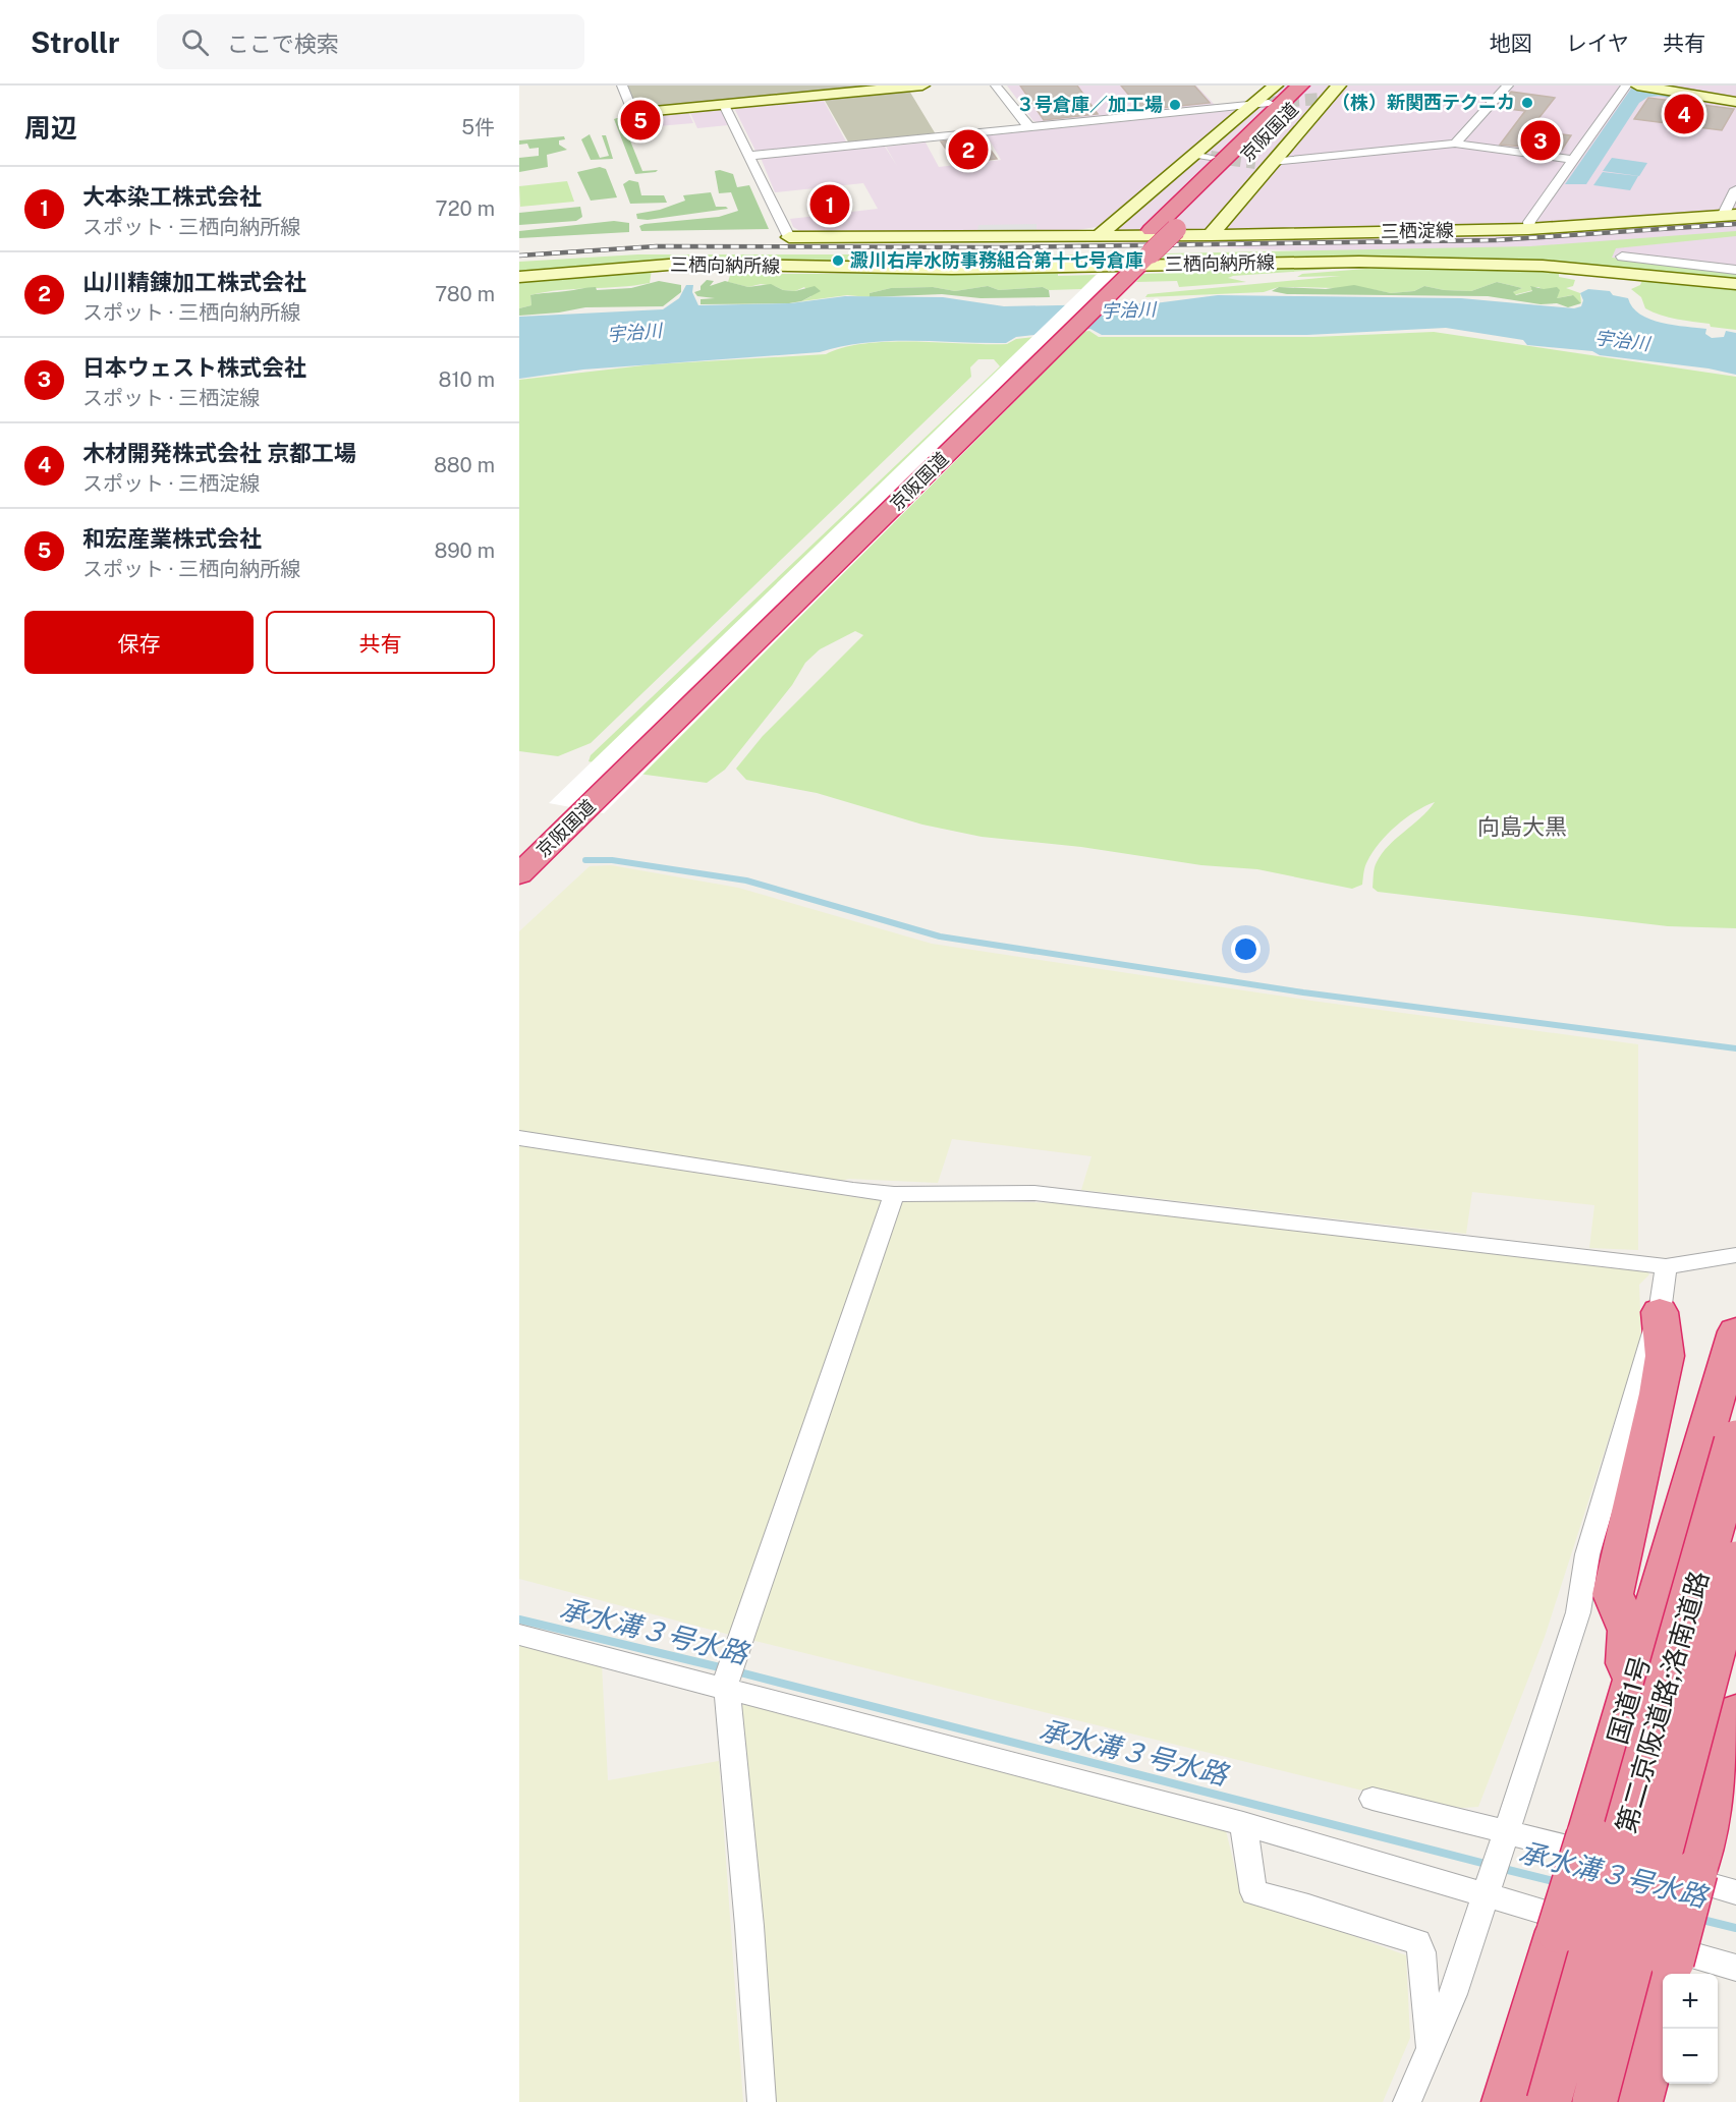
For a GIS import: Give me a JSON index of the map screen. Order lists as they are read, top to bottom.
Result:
{
  "streets": {
    "highway": ["京阪国道", "国道1号", "第二京阪道路;洛南道路"],
    "street": ["三栖淀線", "三栖向納所線"]
  },
  "crossings": [
    ["京阪国道", "三栖向納所線"]
  ],
  "districts": ["向島大黒"],
  "water": ["宇治川", "承水溝３号水路"],
  "places": ["（株）新関西テクニカ", "３号倉庫／加工場", "澱川右岸水防事務組合第十七号倉庫"],
  "page": {
    "header": "Strollr",
    "search": "ここで検索",
    "nav": ["地図", "レイヤ", "共有"],
    "heading": ["周辺", "5件"],
    "pins": [
      "4",
      "5",
      "3",
      "2",
      "1"
    ],
    "list": [
      {
        "mark": "1",
        "name": "大本染工株式会社",
        "note": "スポット · 三栖向納所線",
        "value": "720 m"
      },
      {
        "mark": "2",
        "name": "山川精錬加工株式会社",
        "note": "スポット · 三栖向納所線",
        "value": "780 m"
      },
      {
        "mark": "3",
        "name": "日本ウェスト株式会社",
        "note": "スポット · 三栖淀線",
        "value": "810 m"
      },
      {
        "mark": "4",
        "name": "木材開発株式会社 京都工場",
        "note": "スポット · 三栖淀線",
        "value": "880 m"
      },
      {
        "mark": "5",
        "name": "和宏産業株式会社",
        "note": "スポット · 三栖向納所線",
        "value": "890 m"
      }
    ],
    "buttons": ["保存", "共有"],
    "map_buttons": ["+", "−"]
  }
}
